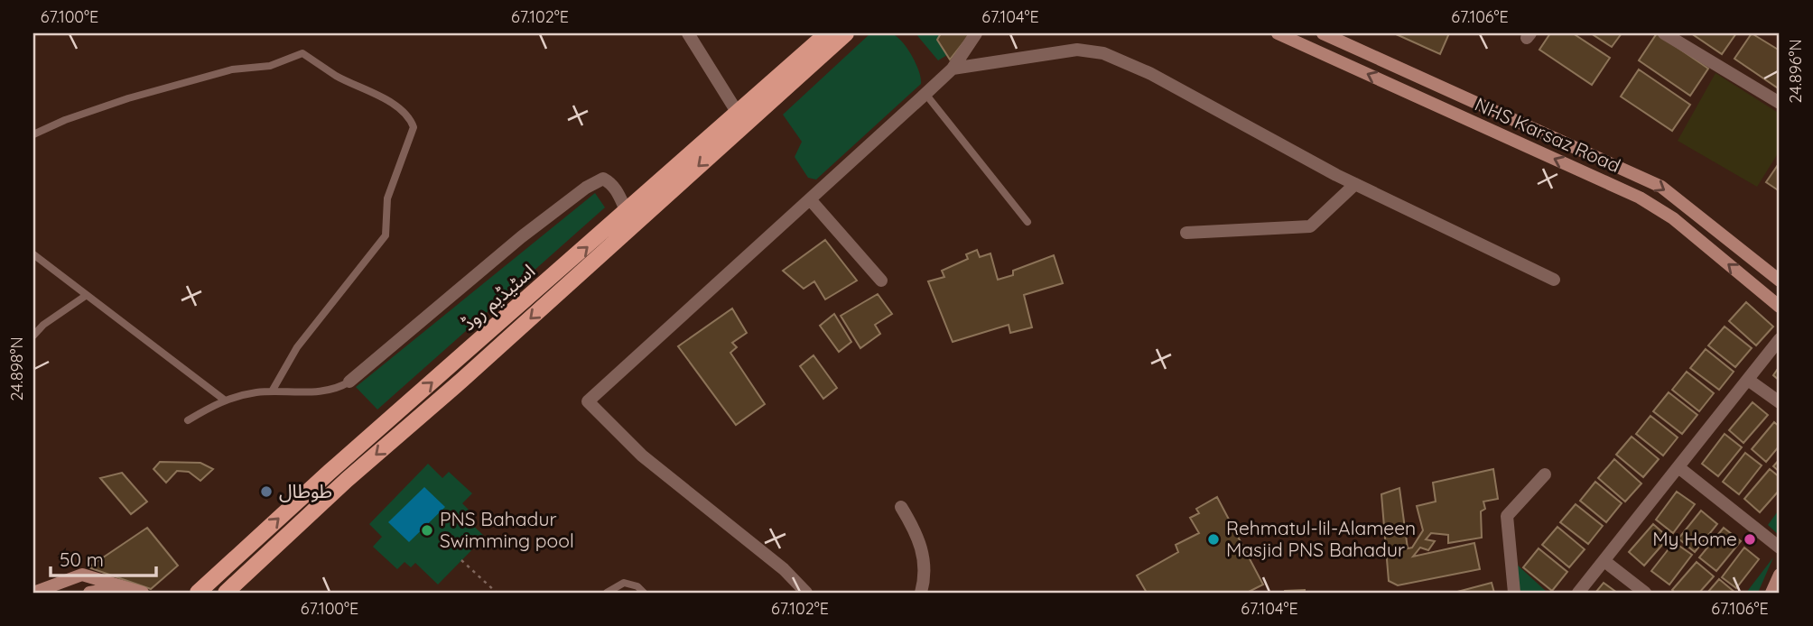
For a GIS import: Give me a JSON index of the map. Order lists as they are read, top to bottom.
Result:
{
  "streets": {
    "main road": ["اسٹیڈیم روڈ"],
    "street": ["NHS Karsaz Road"]
  },
  "places": [
    "طوطال",
    "PNS Bahadur Swimming pool",
    "Rehmatul-lil-Alameen Masjid PNS Bahadur",
    "My Home"
  ],
  "scale_bar": "50 m",
  "coordinates": [
    "67.100°E",
    "67.102°E",
    "67.104°E",
    "67.106°E",
    "24.896°N",
    "24.898°N"
  ]
}
